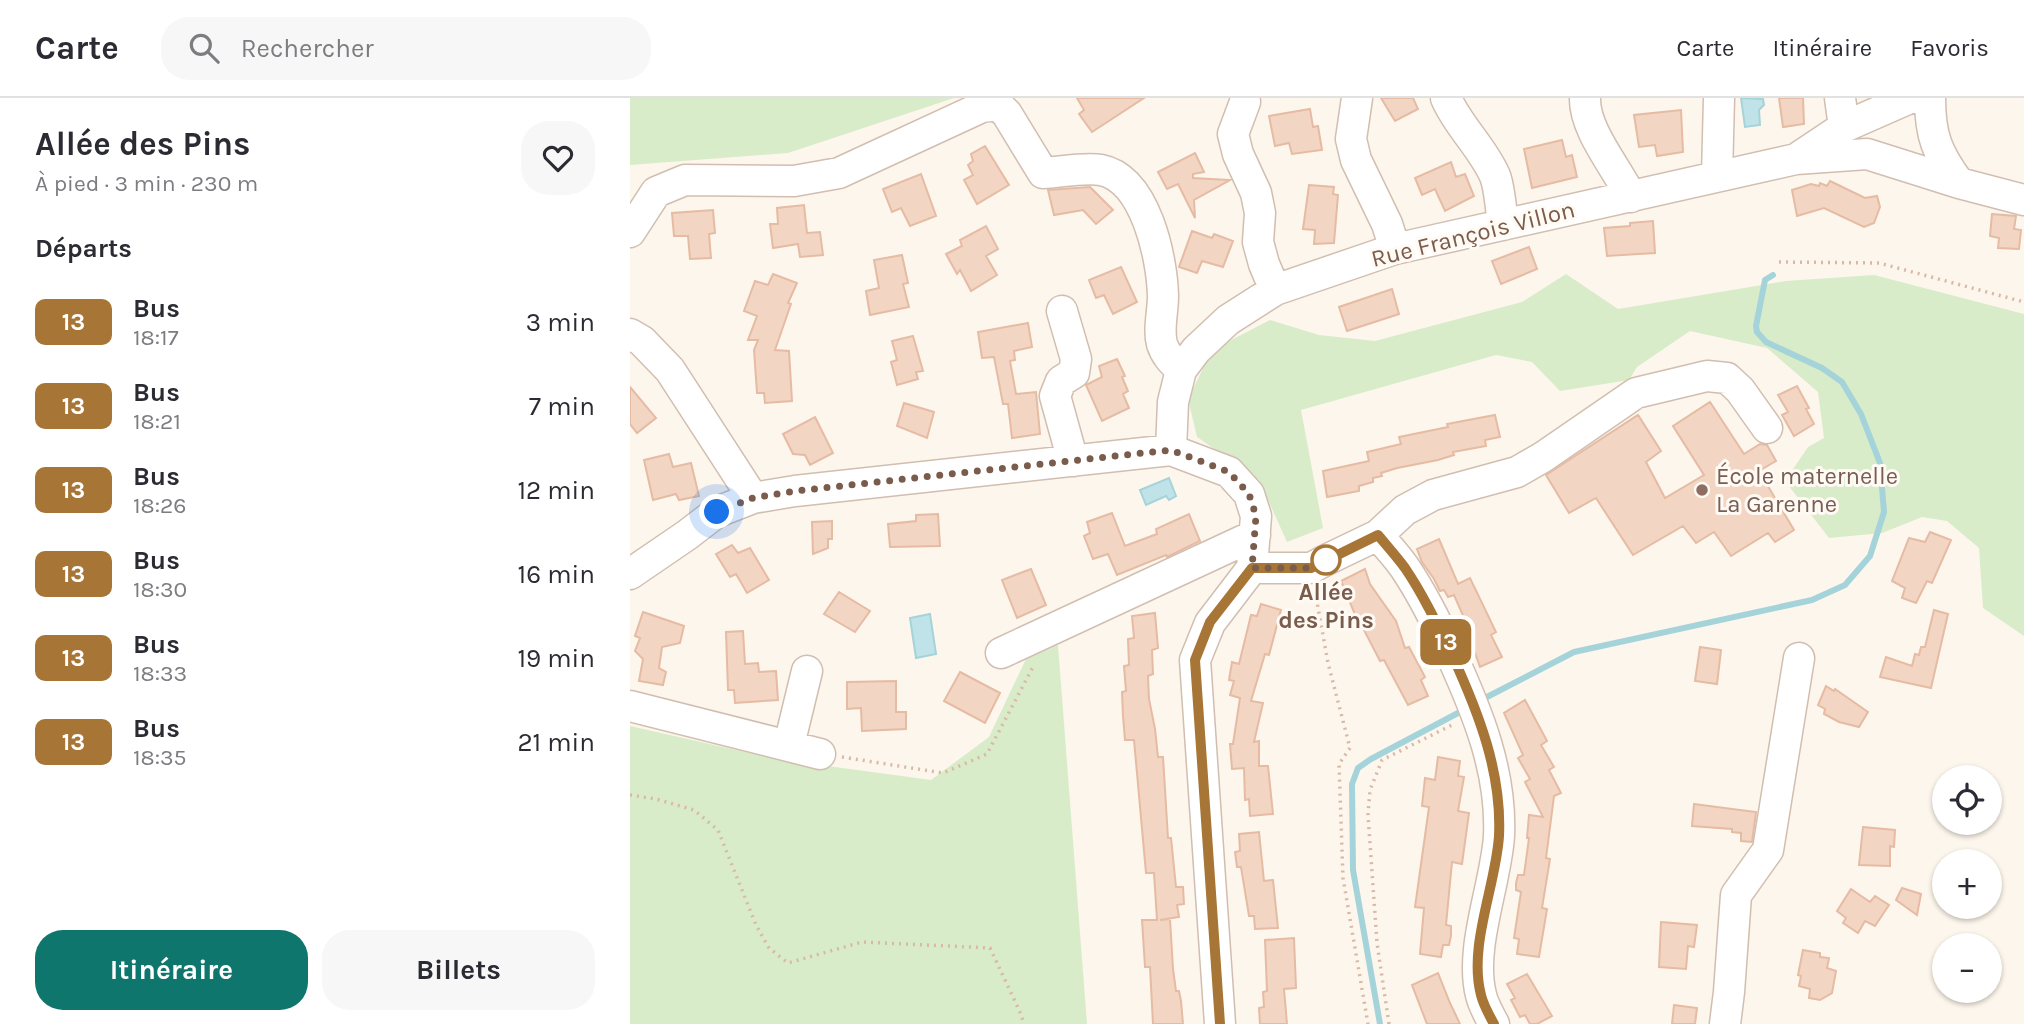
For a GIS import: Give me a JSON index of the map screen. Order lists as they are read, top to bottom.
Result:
{
  "streets": {
    "street": ["Rue François Villon"]
  },
  "places": ["École maternelle La Garenne", "Allée des Pins"],
  "lines": ["bus line 13"],
  "page": {
    "header": "Carte",
    "search": "Rechercher",
    "nav": ["Carte", "Itinéraire", "Favoris"],
    "heading": [
      ["Allée des Pins", "À pied · 3 min · 230 m"],
      "Départs"
    ],
    "on_map": "13",
    "list": [
      {
        "mark": "13",
        "name": "Bus",
        "note": "18:17",
        "value": "3 min"
      },
      {
        "mark": "13",
        "name": "Bus",
        "note": "18:21",
        "value": "7 min"
      },
      {
        "mark": "13",
        "name": "Bus",
        "note": "18:26",
        "value": "12 min"
      },
      {
        "mark": "13",
        "name": "Bus",
        "note": "18:30",
        "value": "16 min"
      },
      {
        "mark": "13",
        "name": "Bus",
        "note": "18:33",
        "value": "19 min"
      },
      {
        "mark": "13",
        "name": "Bus",
        "note": "18:35",
        "value": "21 min"
      }
    ],
    "map_buttons": ["+", "−"],
    "buttons": ["Itinéraire", "Billets"]
  }
}
